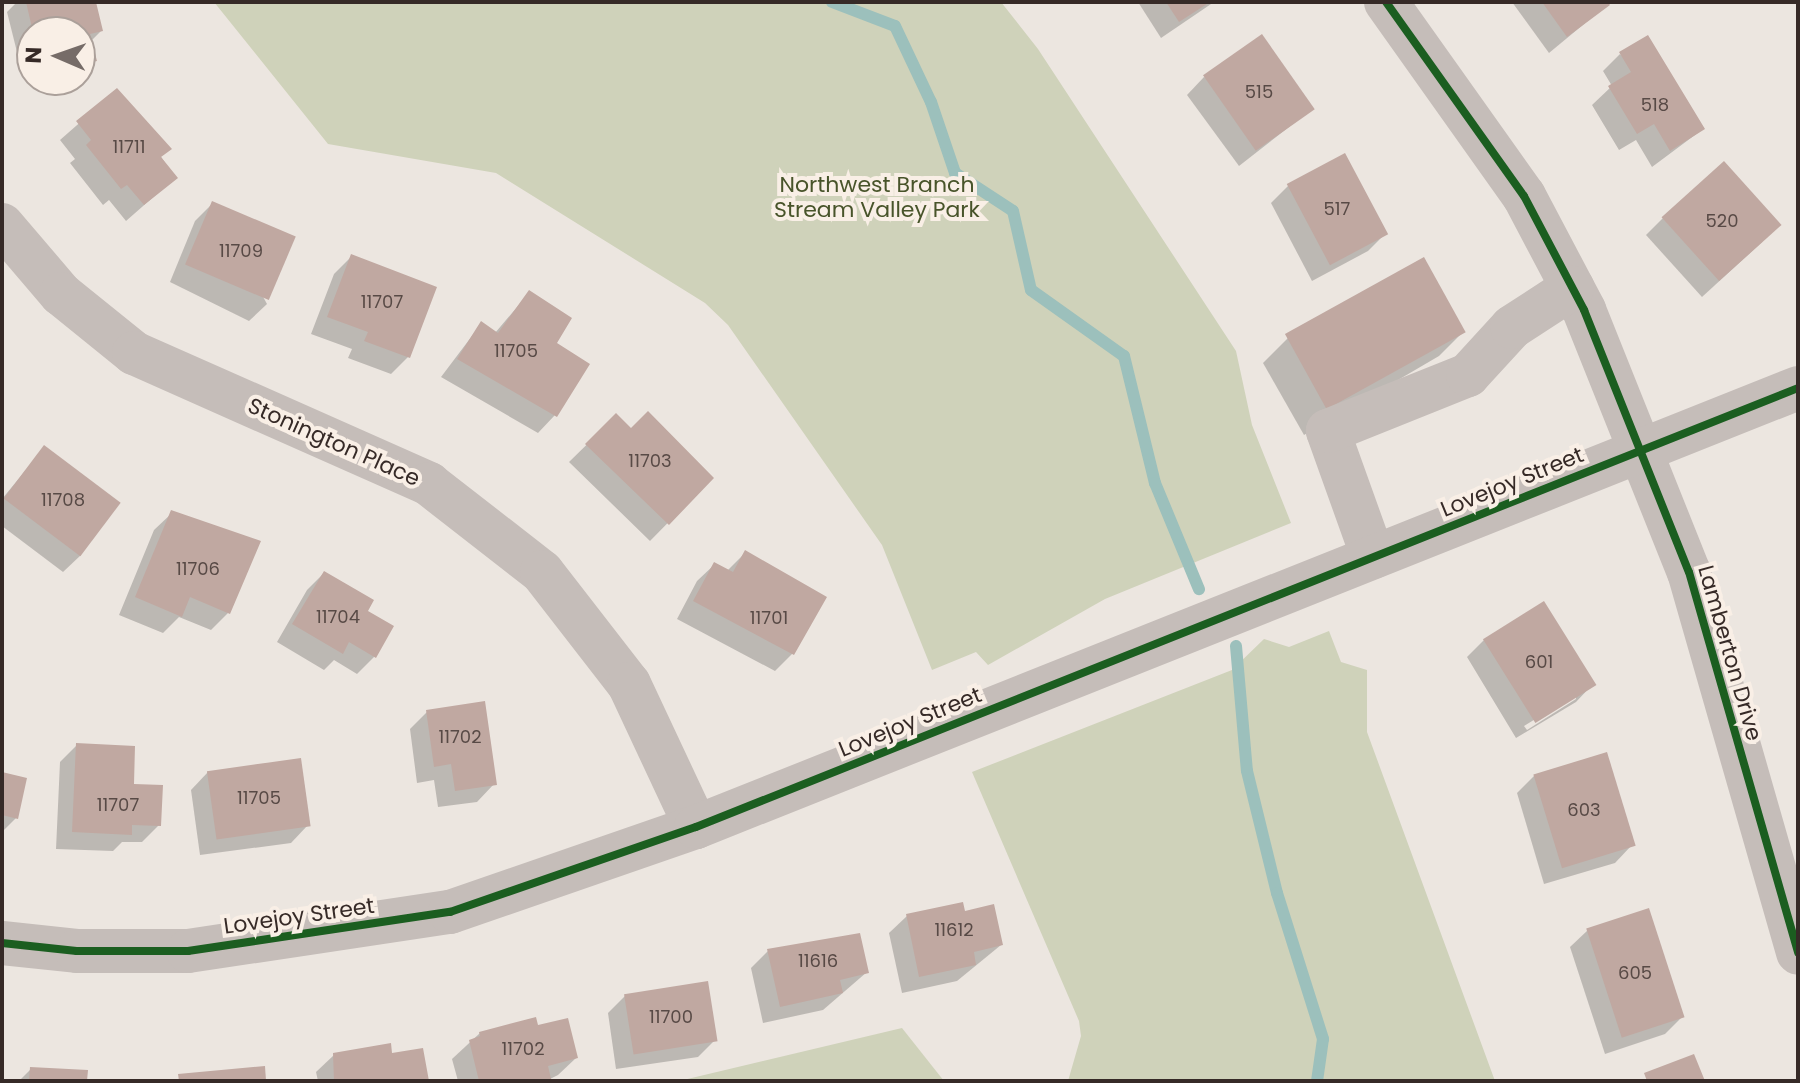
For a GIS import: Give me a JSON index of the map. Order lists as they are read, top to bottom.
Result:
{
  "streets": {
    "street": ["Stonington Place", "Lovejoy Street", "Lamberton Drive"]
  },
  "crossings": [
    ["Stonington Place", "Lovejoy Street"],
    ["Lovejoy Street", "Lamberton Drive"]
  ],
  "parks": ["Northwest Branch Stream Valley Park"],
  "house_numbers": [
    "515",
    "518",
    "11711",
    "517",
    "520",
    "11709",
    "11707",
    "11705",
    "11703",
    "11708",
    "11706",
    "11704",
    "11701",
    "601",
    "11702",
    "11705",
    "11707",
    "603",
    "11612",
    "11616",
    "605",
    "11700",
    "11702"
  ],
  "north": "left"
}
